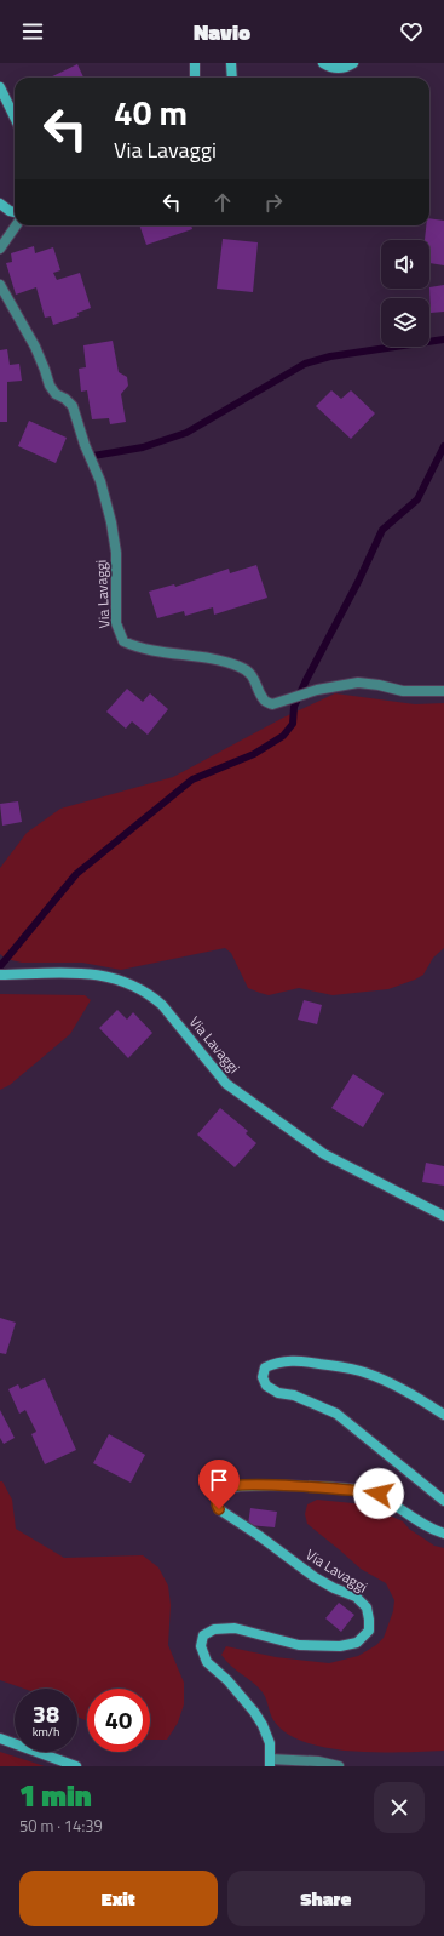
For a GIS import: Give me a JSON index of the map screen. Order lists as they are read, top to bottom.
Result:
{
  "streets": {
    "street": ["Via Lavaggi"]
  },
  "page": {
    "header": "Navio",
    "turn": ["40 m", "Via Lavaggi"],
    "speed": "38 km/h",
    "limit": "40",
    "heading": ["1 min", "50 m · 14:39"],
    "buttons": ["Exit", "Share"]
  }
}
